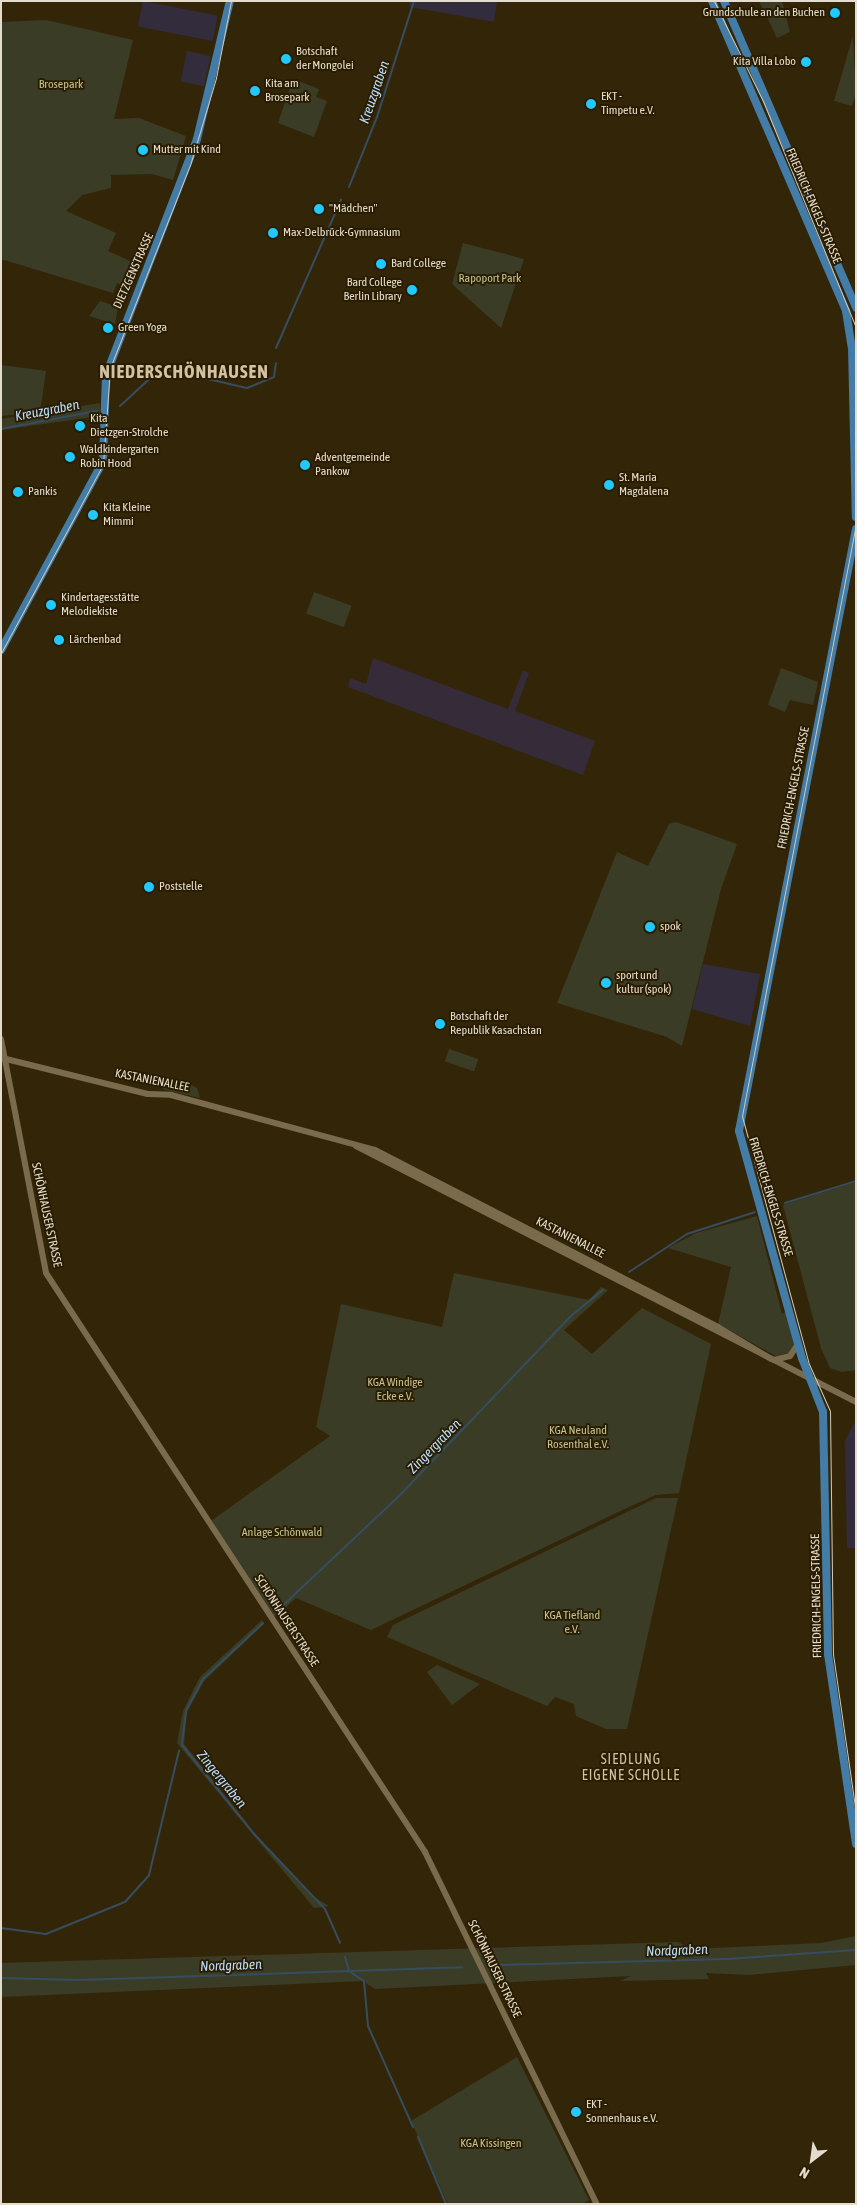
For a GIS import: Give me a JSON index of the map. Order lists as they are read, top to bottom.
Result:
{
  "streets": {
    "main road": ["FRIEDRICH-ENGELS-STRASSE", "DIETZGENSTRASSE"],
    "street": ["KASTANIENALLEE", "SCHÖNHAUSER STRASSE"]
  },
  "crossings": [
    ["FRIEDRICH-ENGELS-STRASSE", "KASTANIENALLEE"],
    ["KASTANIENALLEE", "SCHÖNHAUSER STRASSE"]
  ],
  "districts": ["NIEDERSCHÖNHAUSEN", "SIEDLUNG EIGENE SCHOLLE"],
  "water": ["Kreuzgraben", "Zingergraben", "Nordgraben"],
  "parks": [
    "Brosepark",
    "Rapoport Park",
    "KGA Windige Ecke e.V.",
    "KGA Neuland Rosenthal e.V.",
    "Anlage Schönwald",
    "KGA Tiefland e.V.",
    "KGA Kissingen"
  ],
  "places": [
    "Grundschule an den Buchen",
    "Botschaft der Mongolei",
    "Kita Villa Lobo",
    "Kita am Brosepark",
    "EKT - Timpetu e.V.",
    "Mutter mit Kind",
    "\"Mädchen\"",
    "Max-Delbrück-Gymnasium",
    "Bard College",
    "Bard College Berlin Library",
    "Green Yoga",
    "Kita Dietzgen-Strolche",
    "Waldkindergarten Robin Hood",
    "Adventgemeinde Pankow",
    "St. Maria Magdalena",
    "Pankis",
    "Kita Kleine Mimmi",
    "Kindertagesstätte Melodiekiste",
    "Lärchenbad",
    "Poststelle",
    "spok",
    "sport und kultur (spok)",
    "Botschaft der Republik Kasachstan",
    "EKT - Sonnenhaus e.V."
  ],
  "north": "bottom left"
}
